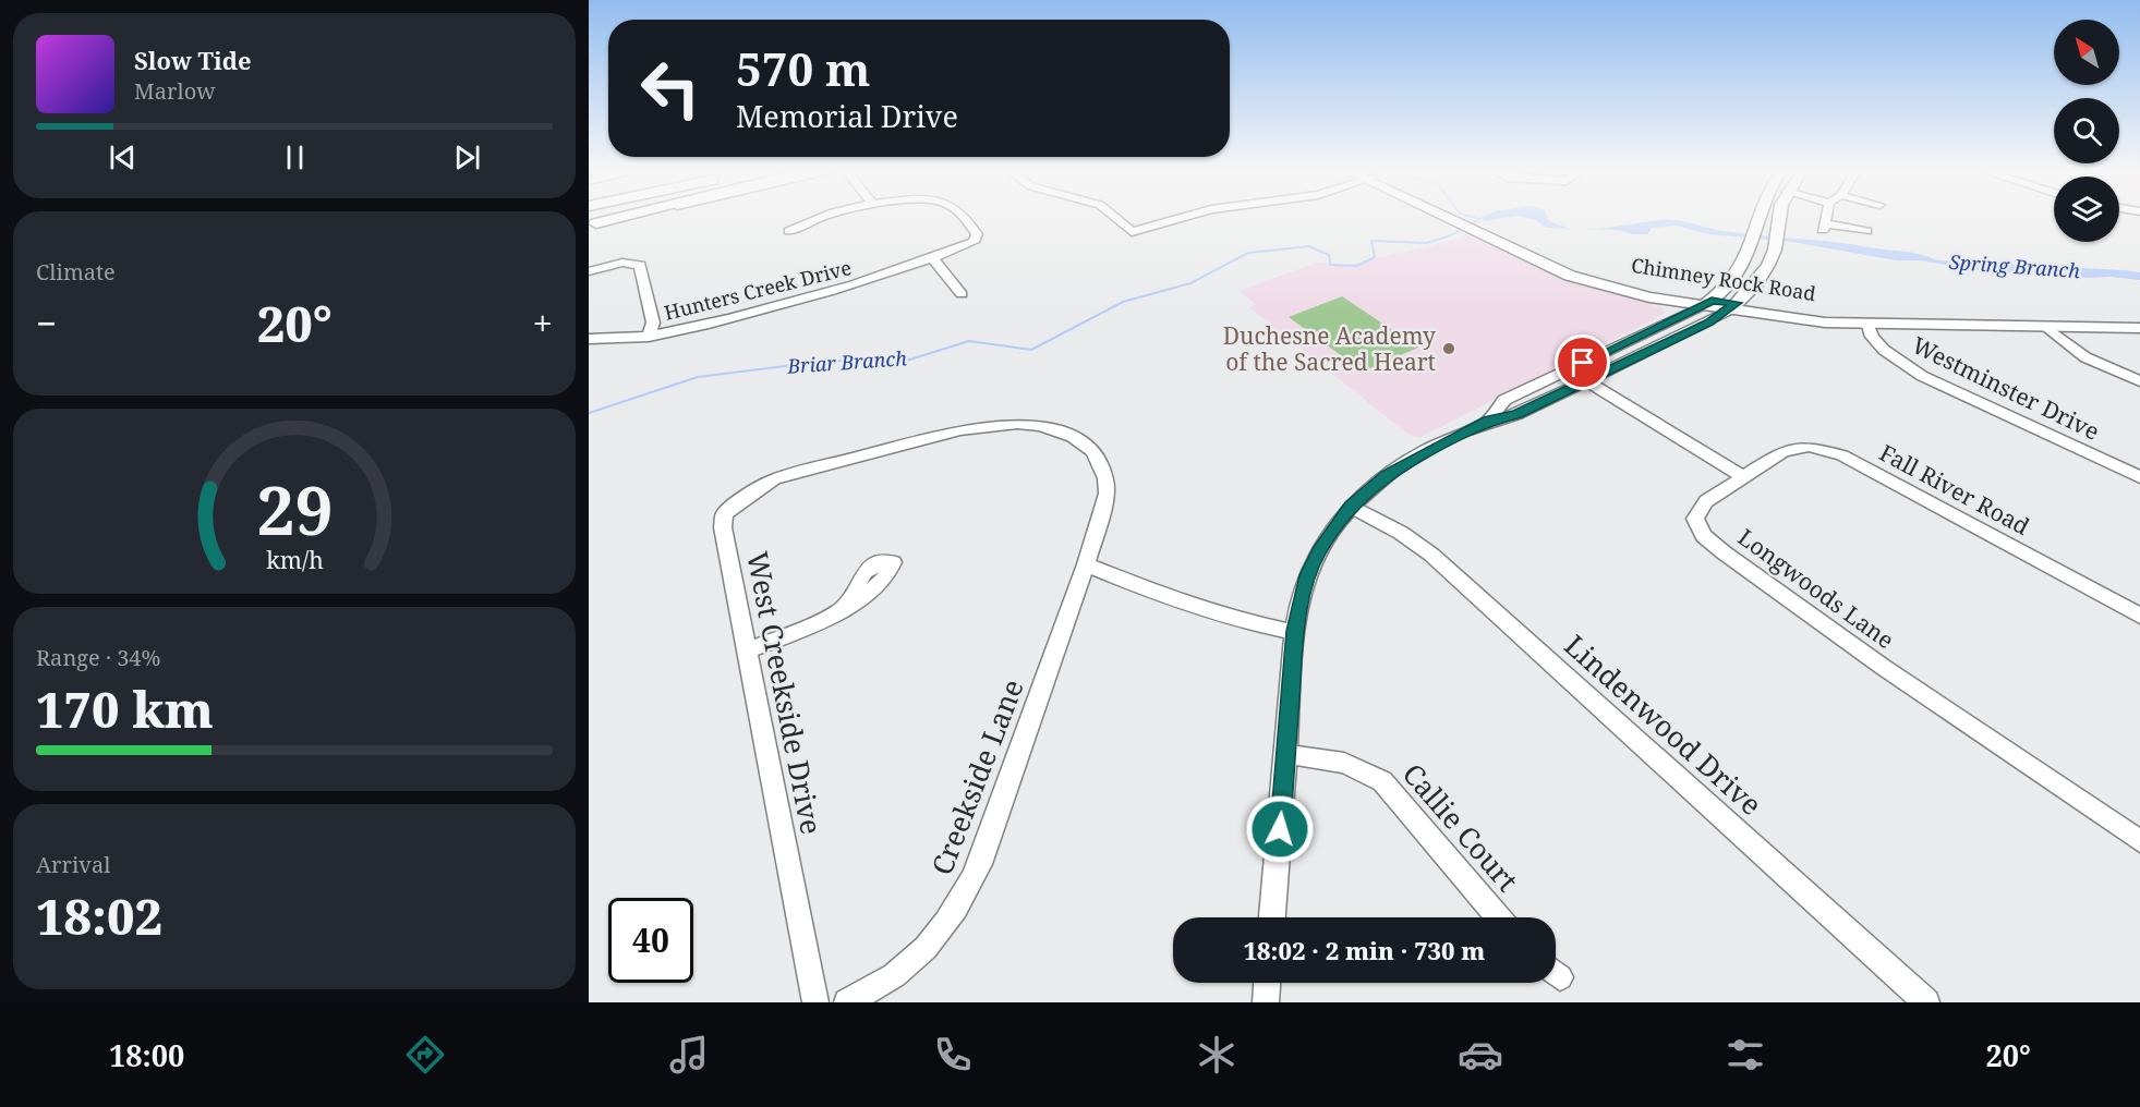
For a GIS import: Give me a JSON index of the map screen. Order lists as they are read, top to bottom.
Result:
{
  "streets": {
    "main road": ["Chimney Rock Road"],
    "street": [
      "Hunters Creek Drive",
      "Westminster Drive",
      "Fall River Road",
      "Longwoods Lane",
      "West Creekside Drive",
      "Lindenwood Drive",
      "Creekside Lane",
      "Callie Court"
    ]
  },
  "crossings": [
    ["Chimney Rock Road", "Westminster Drive"],
    ["Fall River Road", "Longwoods Lane"],
    ["West Creekside Drive", "Creekside Lane"]
  ],
  "water": ["Spring Branch", "Briar Branch"],
  "places": ["Duchesne Academy of the Sacred Heart"],
  "north": "top left",
  "page": {
    "turn": ["570 m", "Memorial Drive"],
    "song": ["Slow Tide", "Marlow"],
    "tile": [
      "Climate",
      ["Range · 34%", "170 km"],
      ["Arrival", "18:02"]
    ],
    "heat": ["−", "20°", "+"],
    "limit": "40",
    "trip": "18:02 · 2 min · 730 m",
    "tabs": ["18:00", "20°"],
    "gauge": ["29", "km/h"]
  }
}
